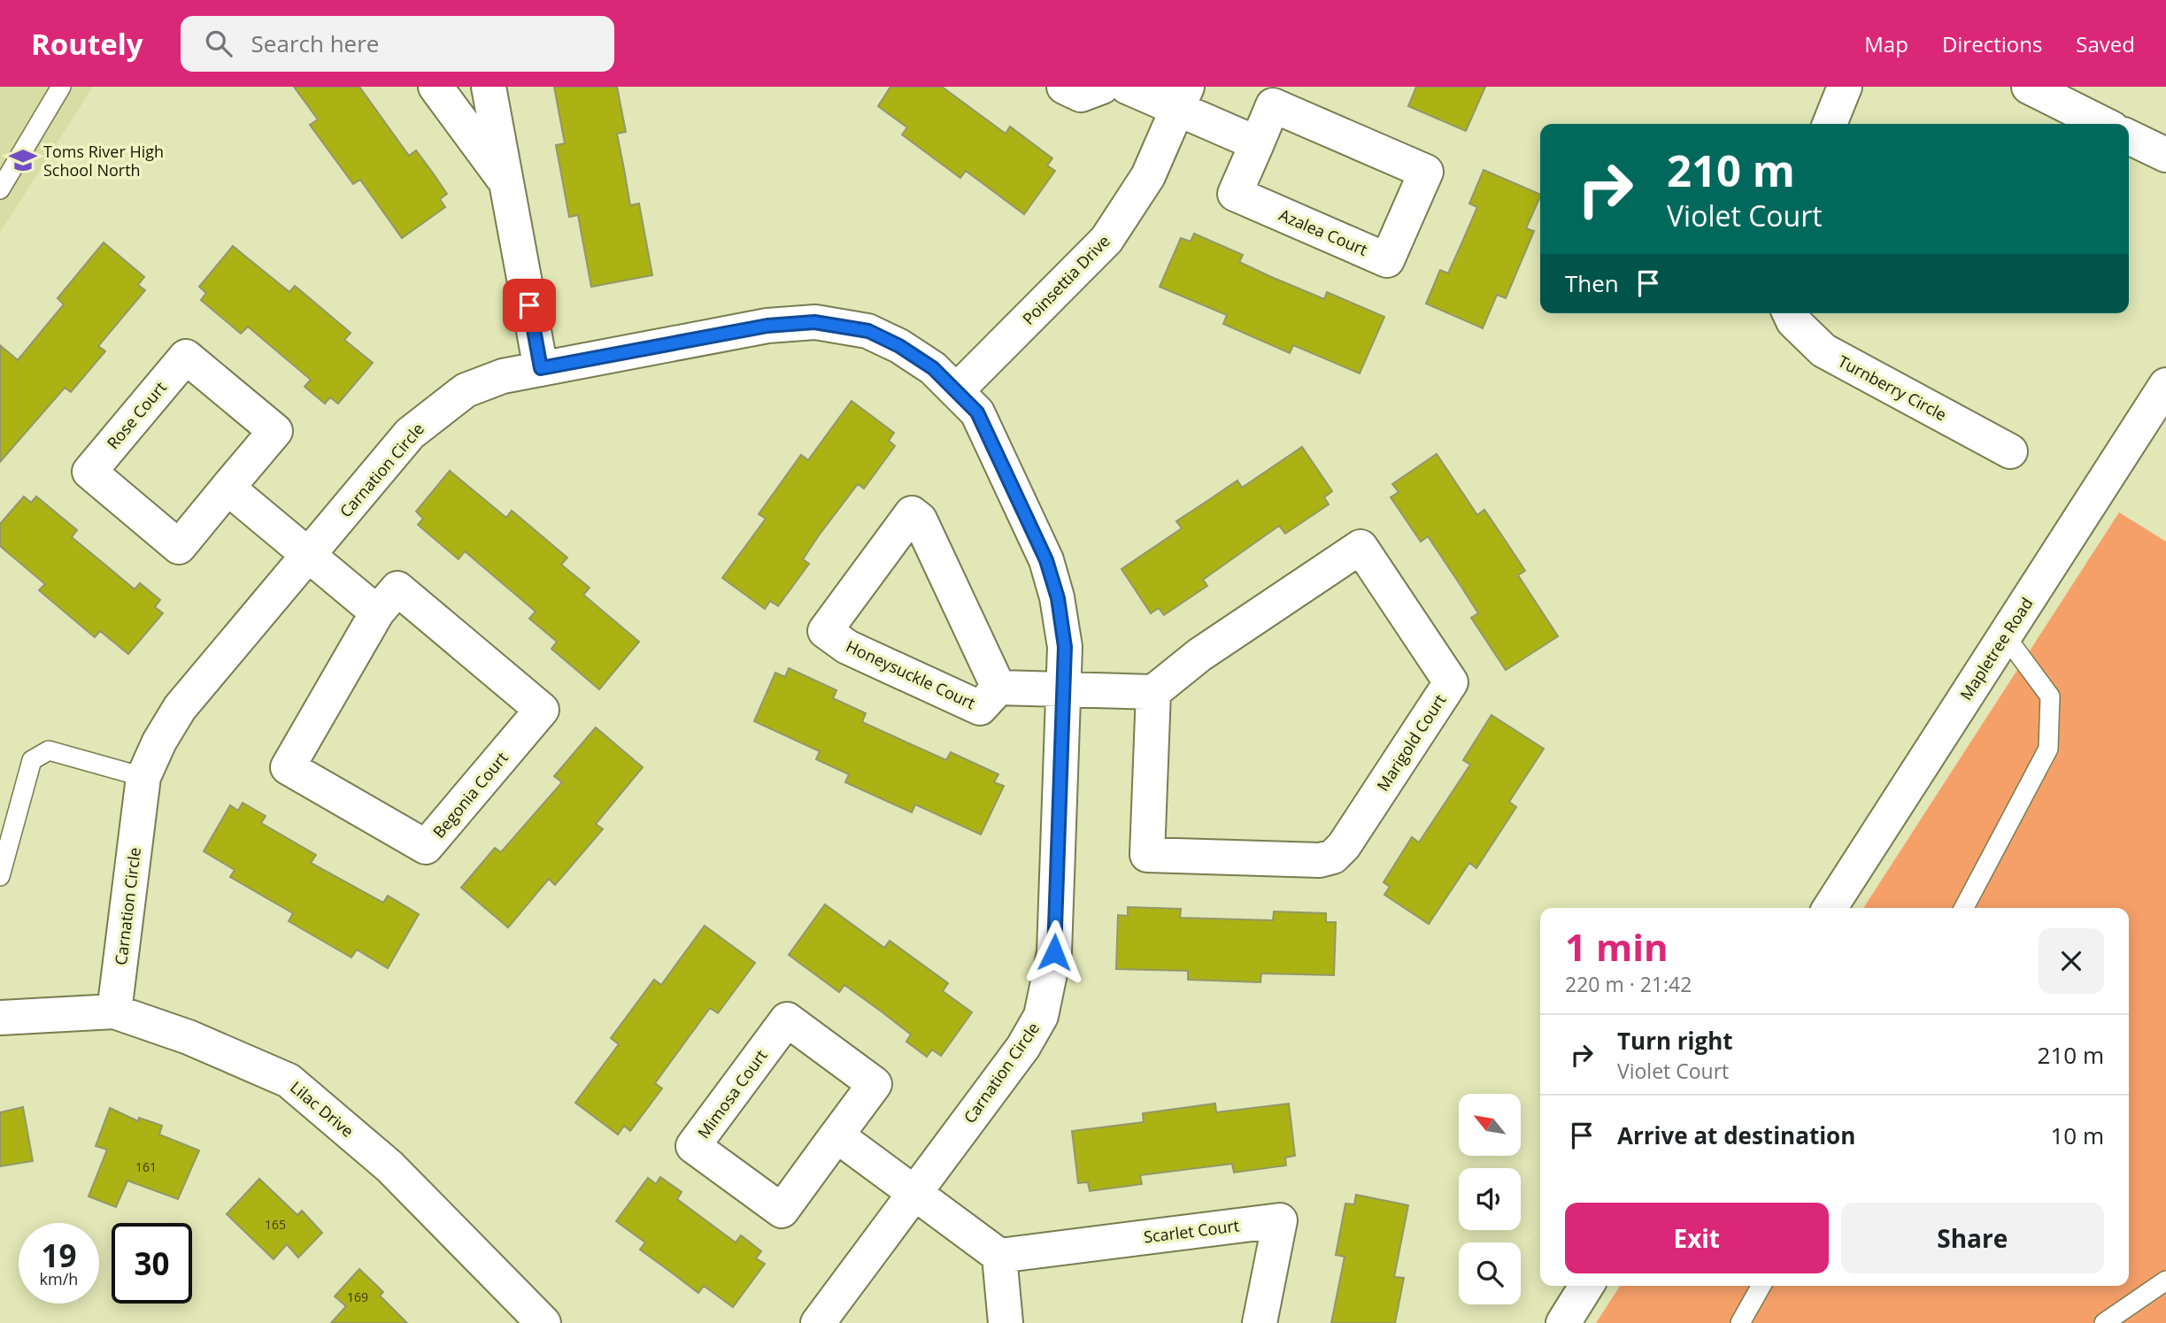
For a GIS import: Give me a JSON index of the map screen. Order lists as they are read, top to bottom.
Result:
{
  "streets": {
    "street": [
      "Azalea Court",
      "Poinsettia Drive",
      "Turnberry Circle",
      "Rose Court",
      "Carnation Circle",
      "Mapletree Road",
      "Honeysuckle Court",
      "Marigold Court",
      "Begonia Court",
      "Mimosa Court",
      "Lilac Drive",
      "Scarlet Court"
    ]
  },
  "crossings": [
    ["Poinsettia Drive", "Carnation Circle"],
    ["Carnation Circle", "Honeysuckle Court"],
    ["Carnation Circle", "Lilac Drive"]
  ],
  "places": {
    "school or university": ["Toms River High School North"]
  },
  "house_numbers": ["161", "165", "169"],
  "north": "top left",
  "page": {
    "header": "Routely",
    "search": "Search here",
    "nav": ["Map", "Directions", "Saved"],
    "turn": ["210 m", "Violet Court"],
    "then": "Then",
    "heading": ["1 min", "220 m · 21:42"],
    "list": [
      {
        "name": "Turn right",
        "note": "Violet Court",
        "value": "210 m"
      },
      {
        "name": "Arrive at destination",
        "value": "10 m"
      }
    ],
    "buttons": ["Exit", "Share"],
    "speed": "19 km/h",
    "limit": "30"
  }
}
